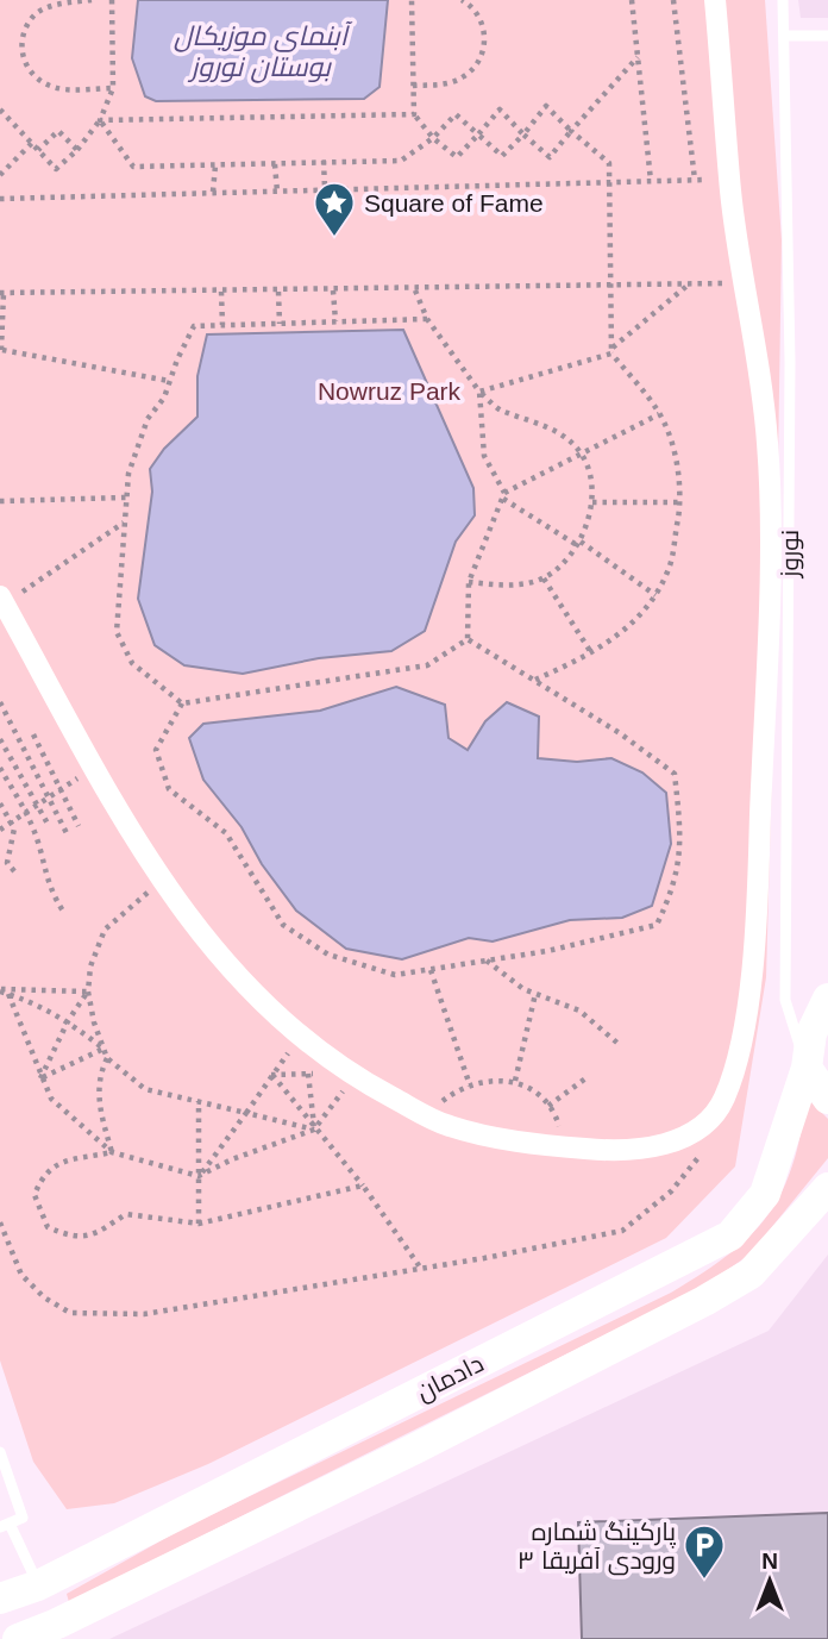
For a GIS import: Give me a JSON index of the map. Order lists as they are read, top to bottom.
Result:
{
  "streets": {
    "street": ["دادمان"],
    "lane": ["نوروز"]
  },
  "crossings": [
    ["نوروز", "دادمان"]
  ],
  "water": ["آبنمای موزیکال بوستان نوروز"],
  "parks": ["Nowruz Park"],
  "places": {
    "place": ["Square of Fame"],
    "parking": ["پارکینگ شماره ۳ ورودی آفریقا"]
  },
  "north": "top"
}
